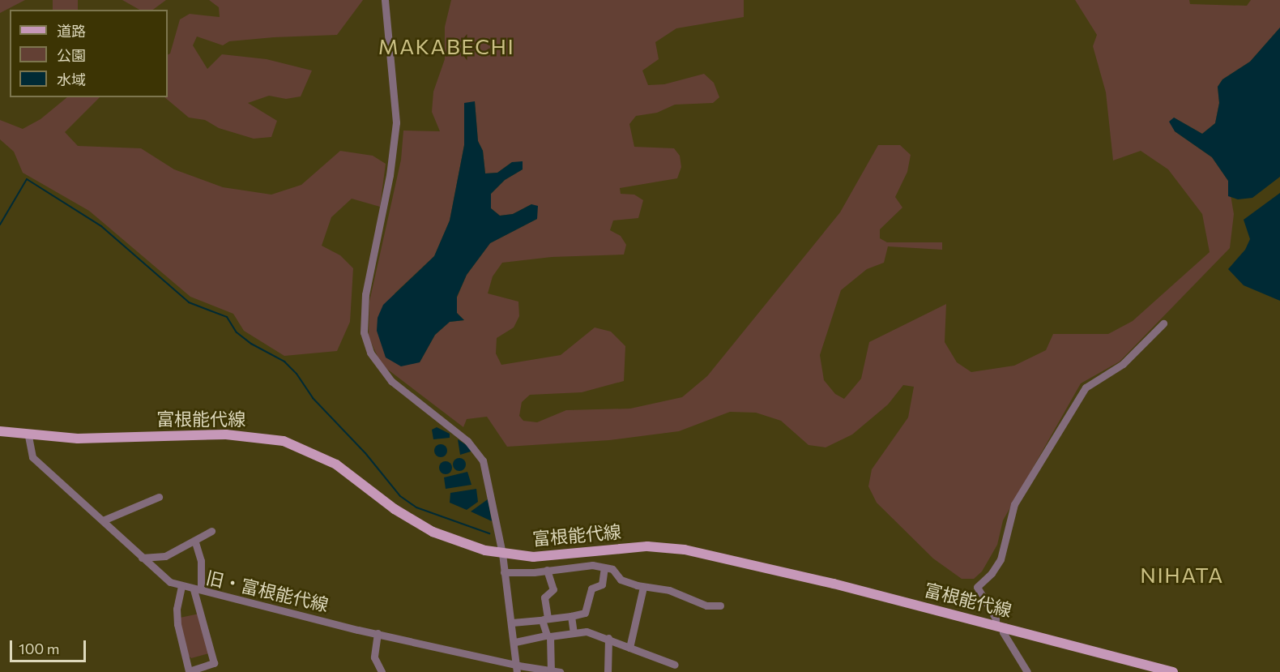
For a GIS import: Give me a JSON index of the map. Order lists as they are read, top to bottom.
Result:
{
  "streets": {
    "main road": ["富根能代線"],
    "street": ["旧・富根能代線"]
  },
  "crossings": [
    ["富根能代線", "旧・富根能代線"]
  ],
  "districts": ["MAKABECHI", "NIHATA"],
  "legend": ["道路", "公園", "水域"],
  "scale_bar": "100 m"
}
